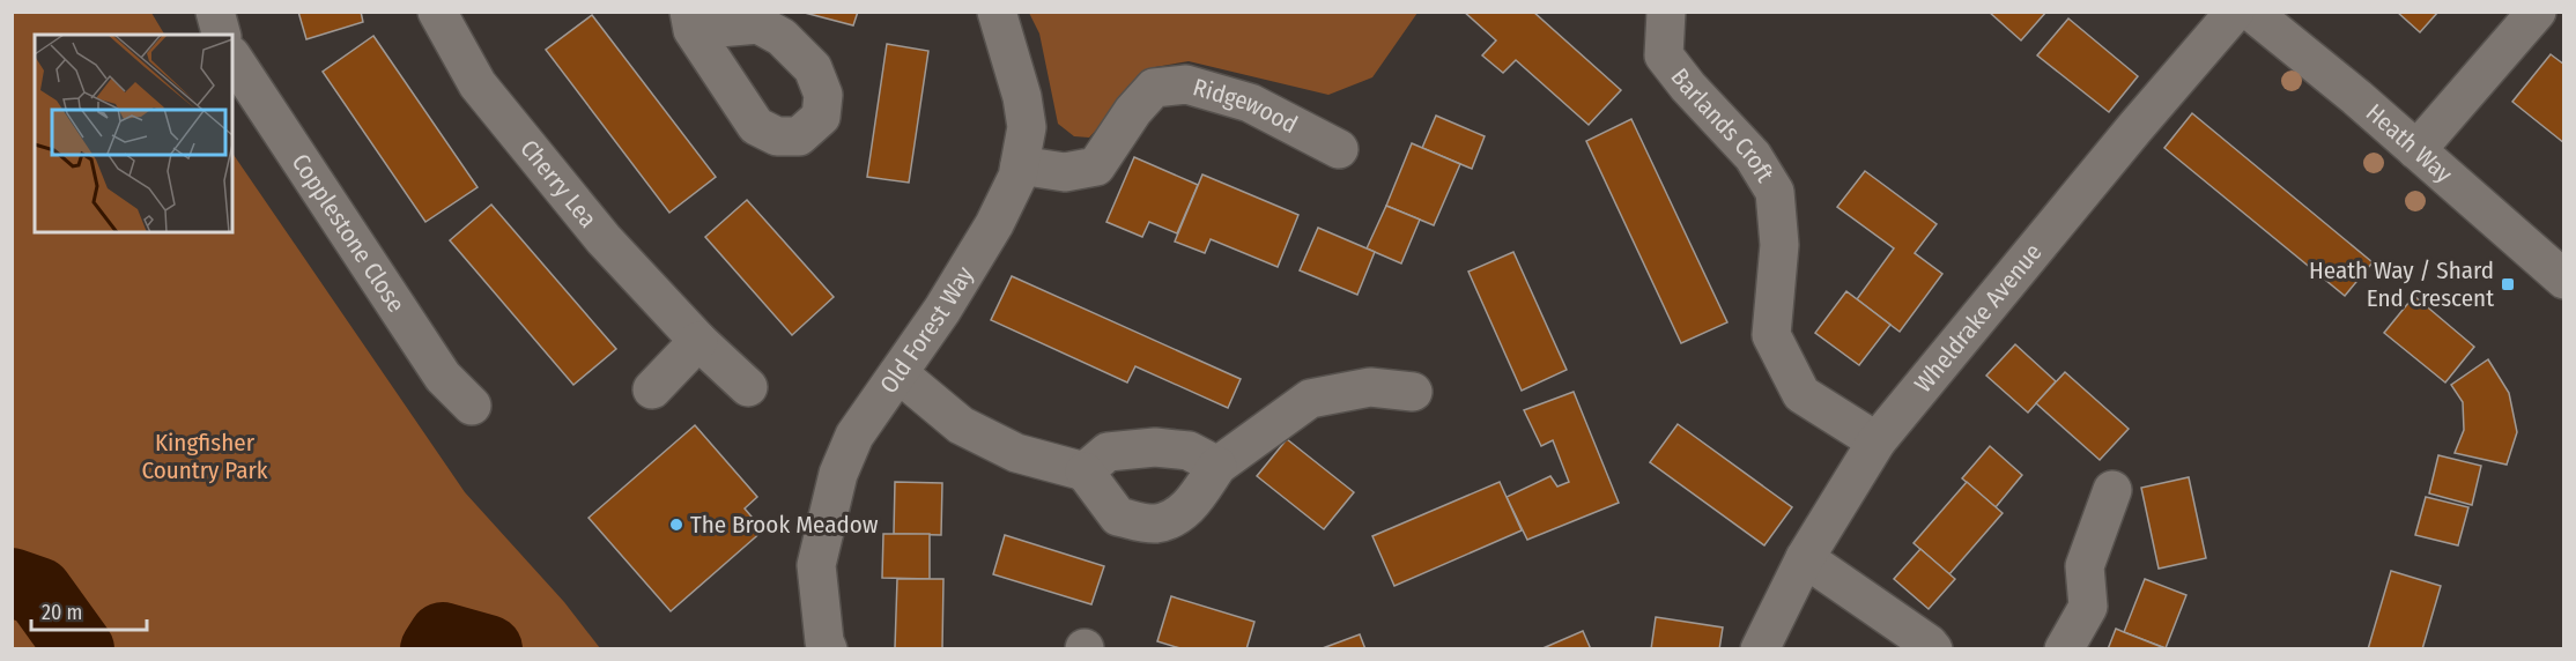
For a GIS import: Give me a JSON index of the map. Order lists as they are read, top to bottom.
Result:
{
  "streets": {
    "street": [
      "Ridgewood",
      "Barlands Croft",
      "Heath Way",
      "Cherry Lea",
      "Copplestone Close",
      "Wheldrake Avenue",
      "Old Forest Way"
    ]
  },
  "crossings": [
    ["Ridgewood", "Old Forest Way"],
    ["Barlands Croft", "Wheldrake Avenue"]
  ],
  "parks": ["Kingfisher Country Park"],
  "places": {
    "transit": ["Heath Way / Shard End Crescent"],
    "other": ["The Brook Meadow"]
  },
  "scale_bar": "20 m"
}
